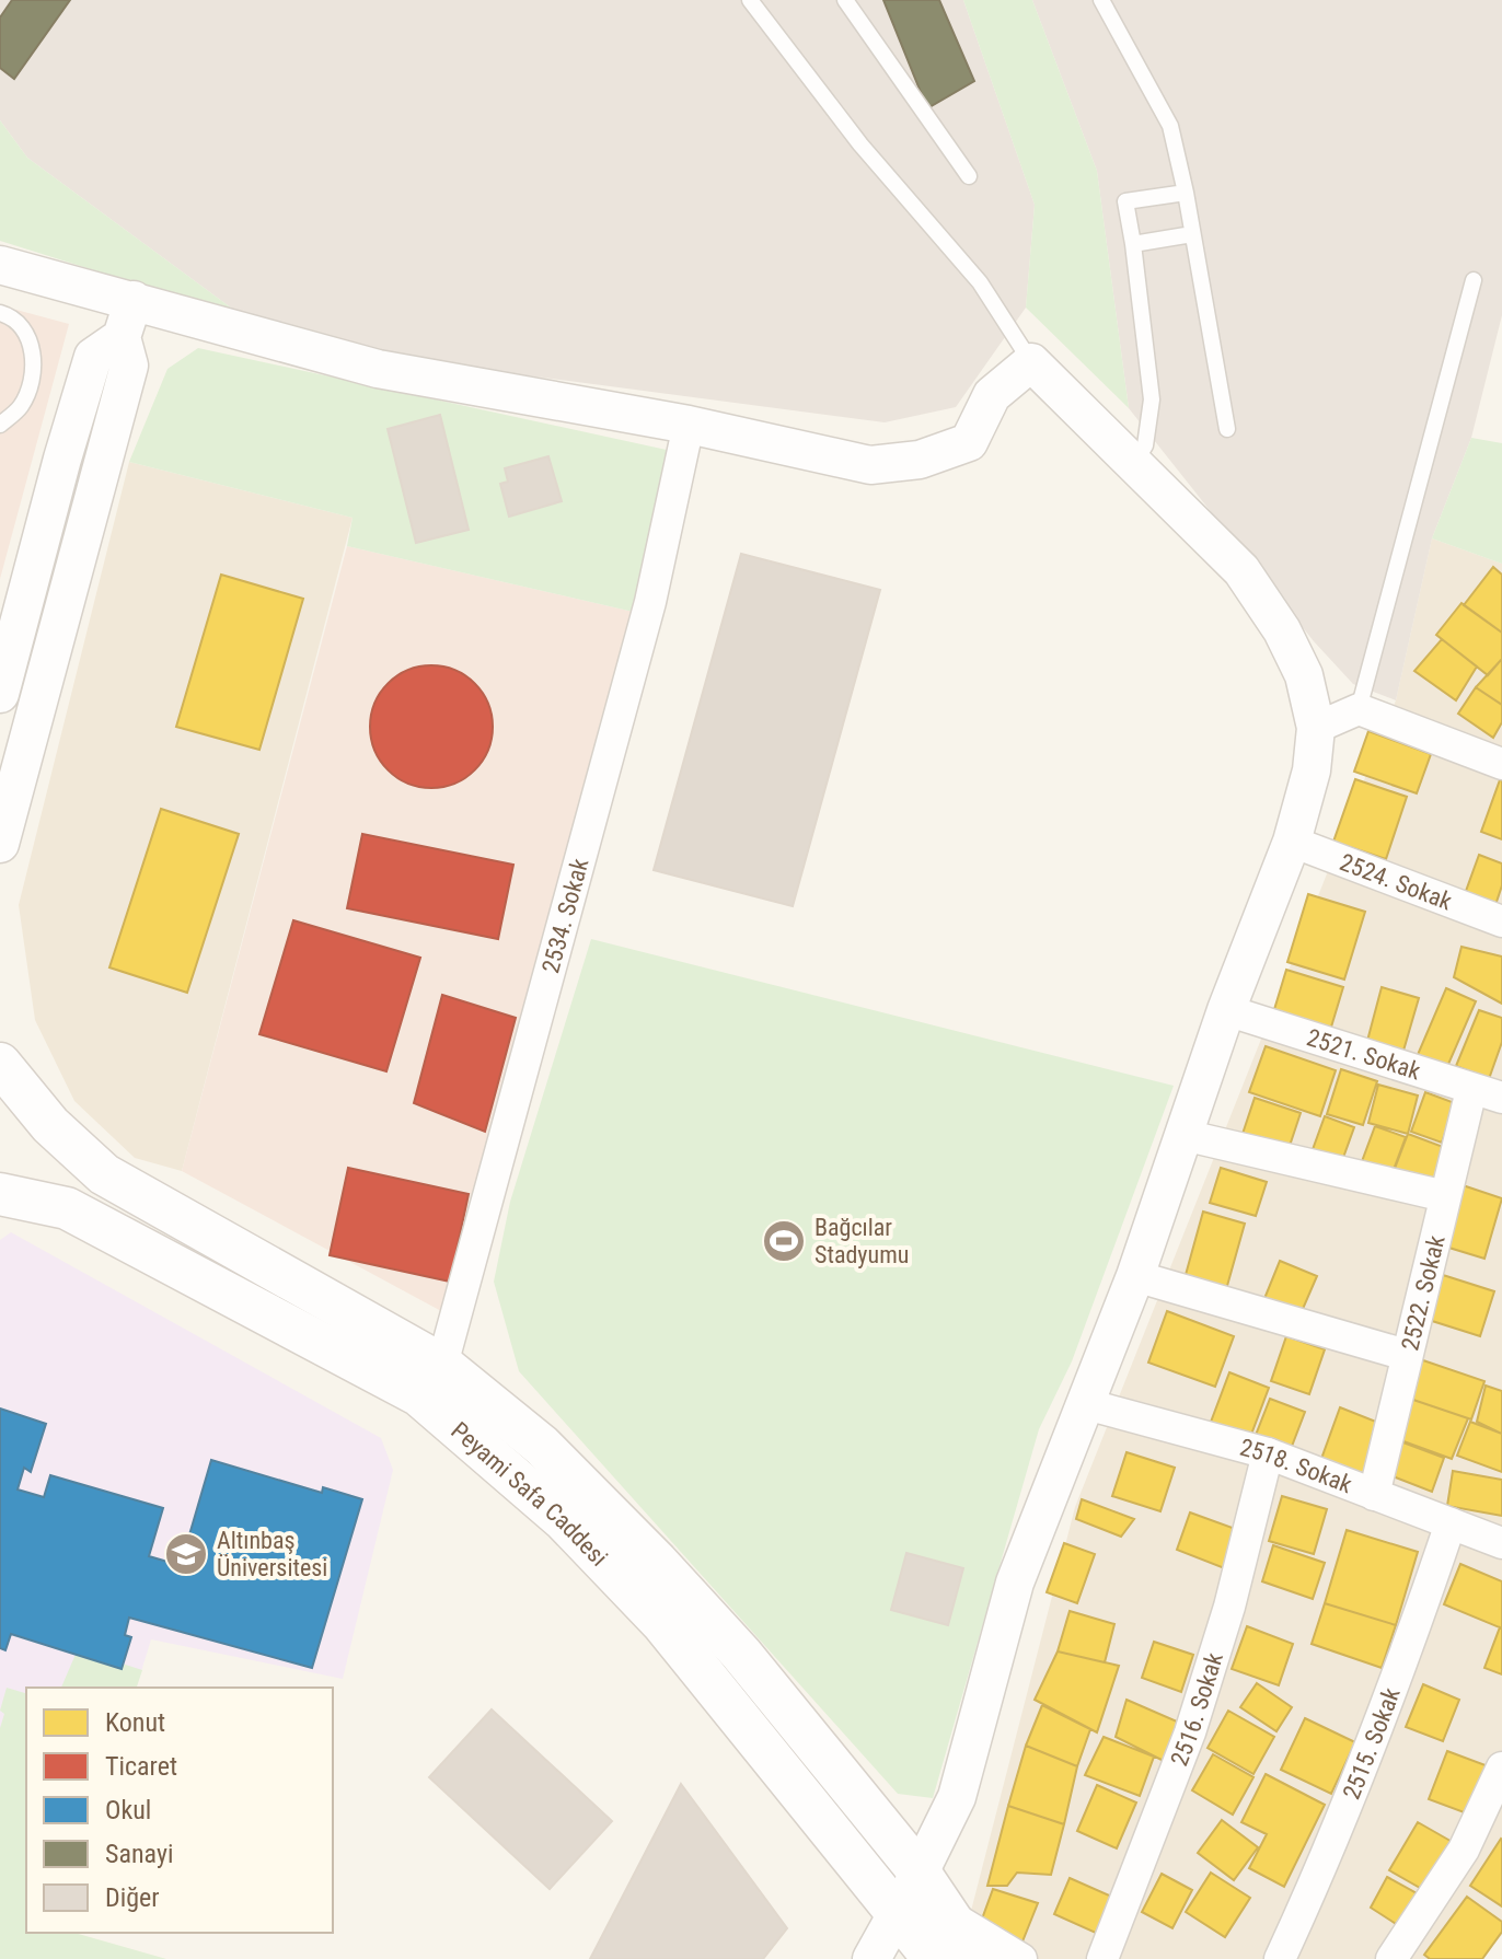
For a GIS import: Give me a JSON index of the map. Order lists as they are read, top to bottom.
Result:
{
  "streets": {
    "main road": ["Peyami Safa Caddesi"],
    "street": [
      "2524. Sokak",
      "2534. Sokak",
      "2521. Sokak",
      "2522. Sokak",
      "2518. Sokak",
      "2516. Sokak",
      "2515. Sokak"
    ]
  },
  "crossings": [
    ["2534. Sokak", "Peyami Safa Caddesi"],
    ["2521. Sokak", "2522. Sokak"],
    ["2522. Sokak", "2518. Sokak"],
    ["2518. Sokak", "2516. Sokak"],
    ["2518. Sokak", "2515. Sokak"]
  ],
  "places": {
    "sports": ["Bağcılar Stadyumu"],
    "school or university": ["Altınbaş Üniversitesi"]
  },
  "legend": [
    "Konut",
    "Ticaret",
    "Okul",
    "Sanayi",
    "Diğer"
  ]
}
